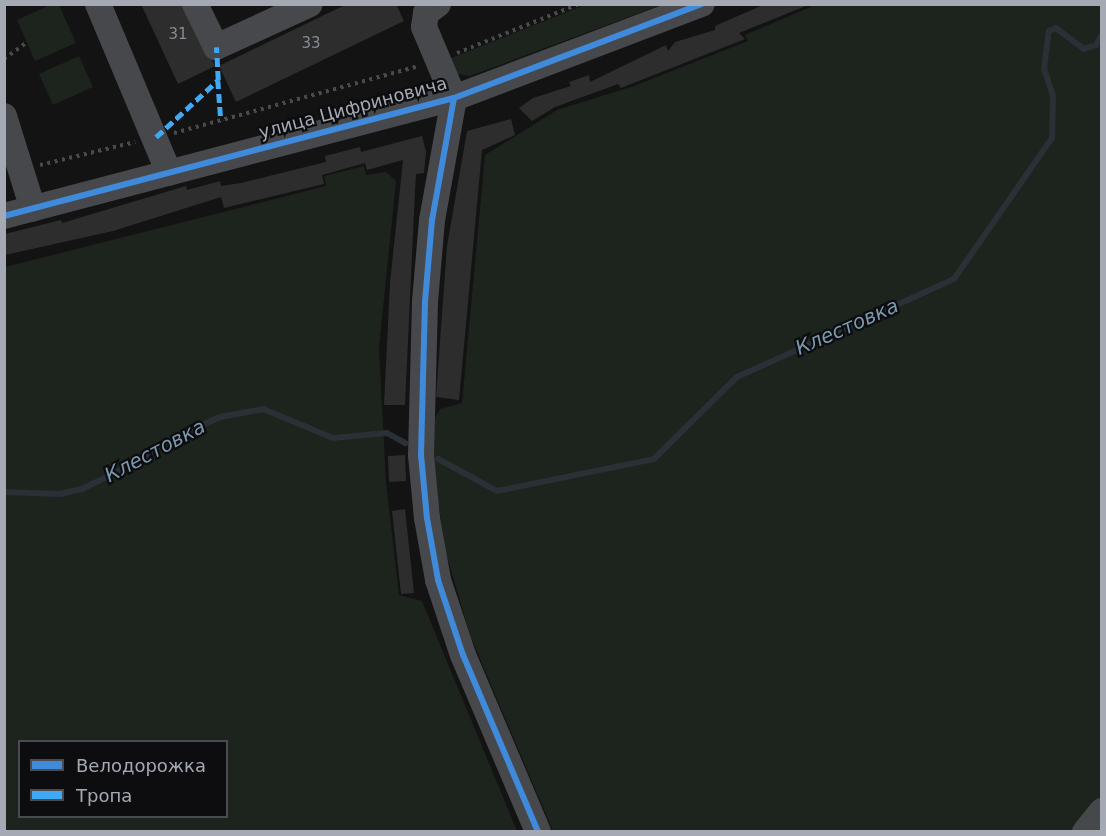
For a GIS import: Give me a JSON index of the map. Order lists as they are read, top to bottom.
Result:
{
  "streets": {
    "street": ["улица Цифриновича"]
  },
  "water": ["Клестовка"],
  "house_numbers": ["31", "33"],
  "legend": ["Велодорожка", "Тропа"]
}
